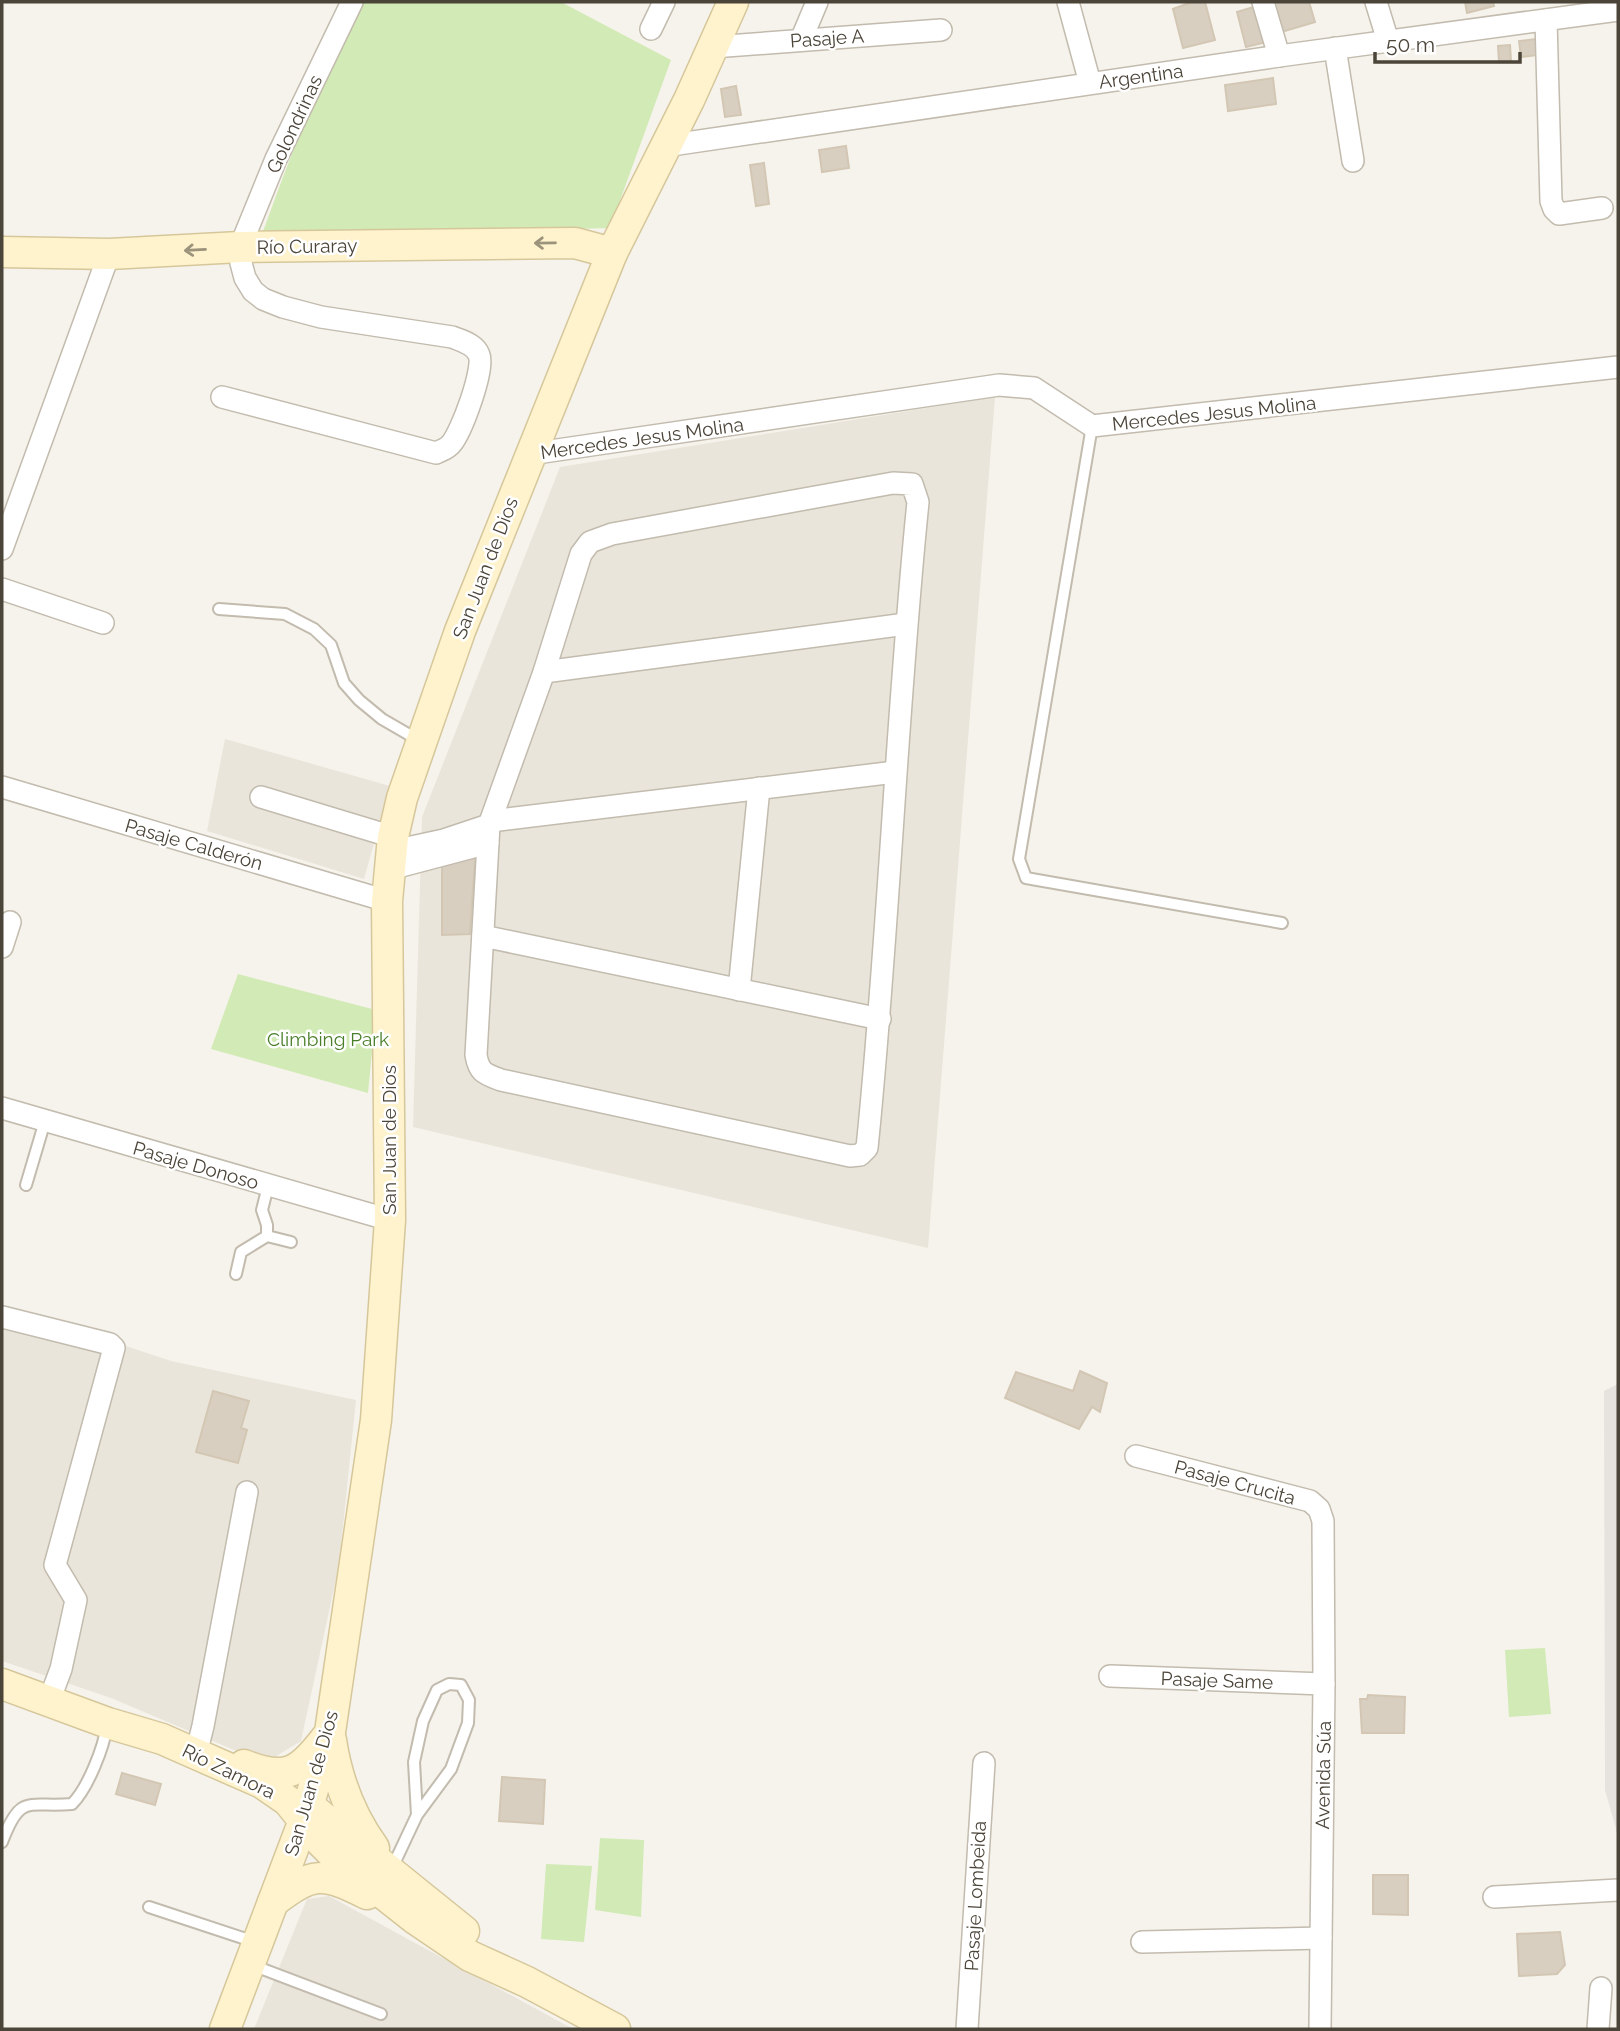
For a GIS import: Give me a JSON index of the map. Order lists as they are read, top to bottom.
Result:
{
  "streets": {
    "street": [
      "Pasaje A",
      "Argentina",
      "Golondrinas",
      "Río Curaray",
      "Mercedes Jesus Molina",
      "San Juan de Dios",
      "Pasaje Calderón",
      "Pasaje Donoso",
      "Pasaje Crucita",
      "Pasaje Same",
      "Río Zamora",
      "Avenida Súa",
      "Pasaje Lombeida"
    ]
  },
  "crossings": [
    ["Pasaje A", "San Juan de Dios"],
    ["Argentina", "San Juan de Dios"],
    ["Golondrinas", "Río Curaray"],
    ["Río Curaray", "San Juan de Dios"],
    ["Mercedes Jesus Molina", "San Juan de Dios"],
    ["San Juan de Dios", "Pasaje Calderón"],
    ["San Juan de Dios", "Pasaje Donoso"],
    ["San Juan de Dios", "Río Zamora"],
    ["Pasaje Crucita", "Avenida Súa"],
    ["Pasaje Same", "Avenida Súa"]
  ],
  "one_way": ["Río Curaray"],
  "parks": ["Climbing Park"],
  "scale_bar": "50 m"
}
